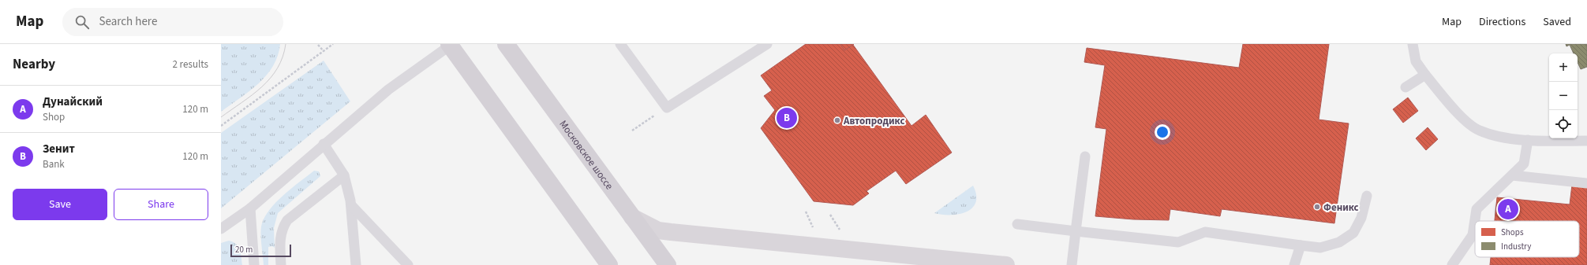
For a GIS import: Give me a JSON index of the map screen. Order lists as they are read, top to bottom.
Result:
{
  "streets": {
    "main road": ["Московское шоссе"]
  },
  "places": ["Автопродикс", "Феникс"],
  "legend": ["Shops", "Industry"],
  "scale_bar": "20 m",
  "page": {
    "header": "Map",
    "search": "Search here",
    "nav": ["Map", "Directions", "Saved"],
    "heading": ["Nearby", "2 results"],
    "map_buttons": ["+", "−"],
    "list": [
      {
        "mark": "A",
        "name": "Дунайский",
        "note": "Shop",
        "value": "120 m"
      },
      {
        "mark": "B",
        "name": "Зенит",
        "note": "Bank",
        "value": "120 m"
      }
    ],
    "pins": ["B", "A"],
    "buttons": ["Save", "Share"],
    "scale": "20 m"
  }
}
